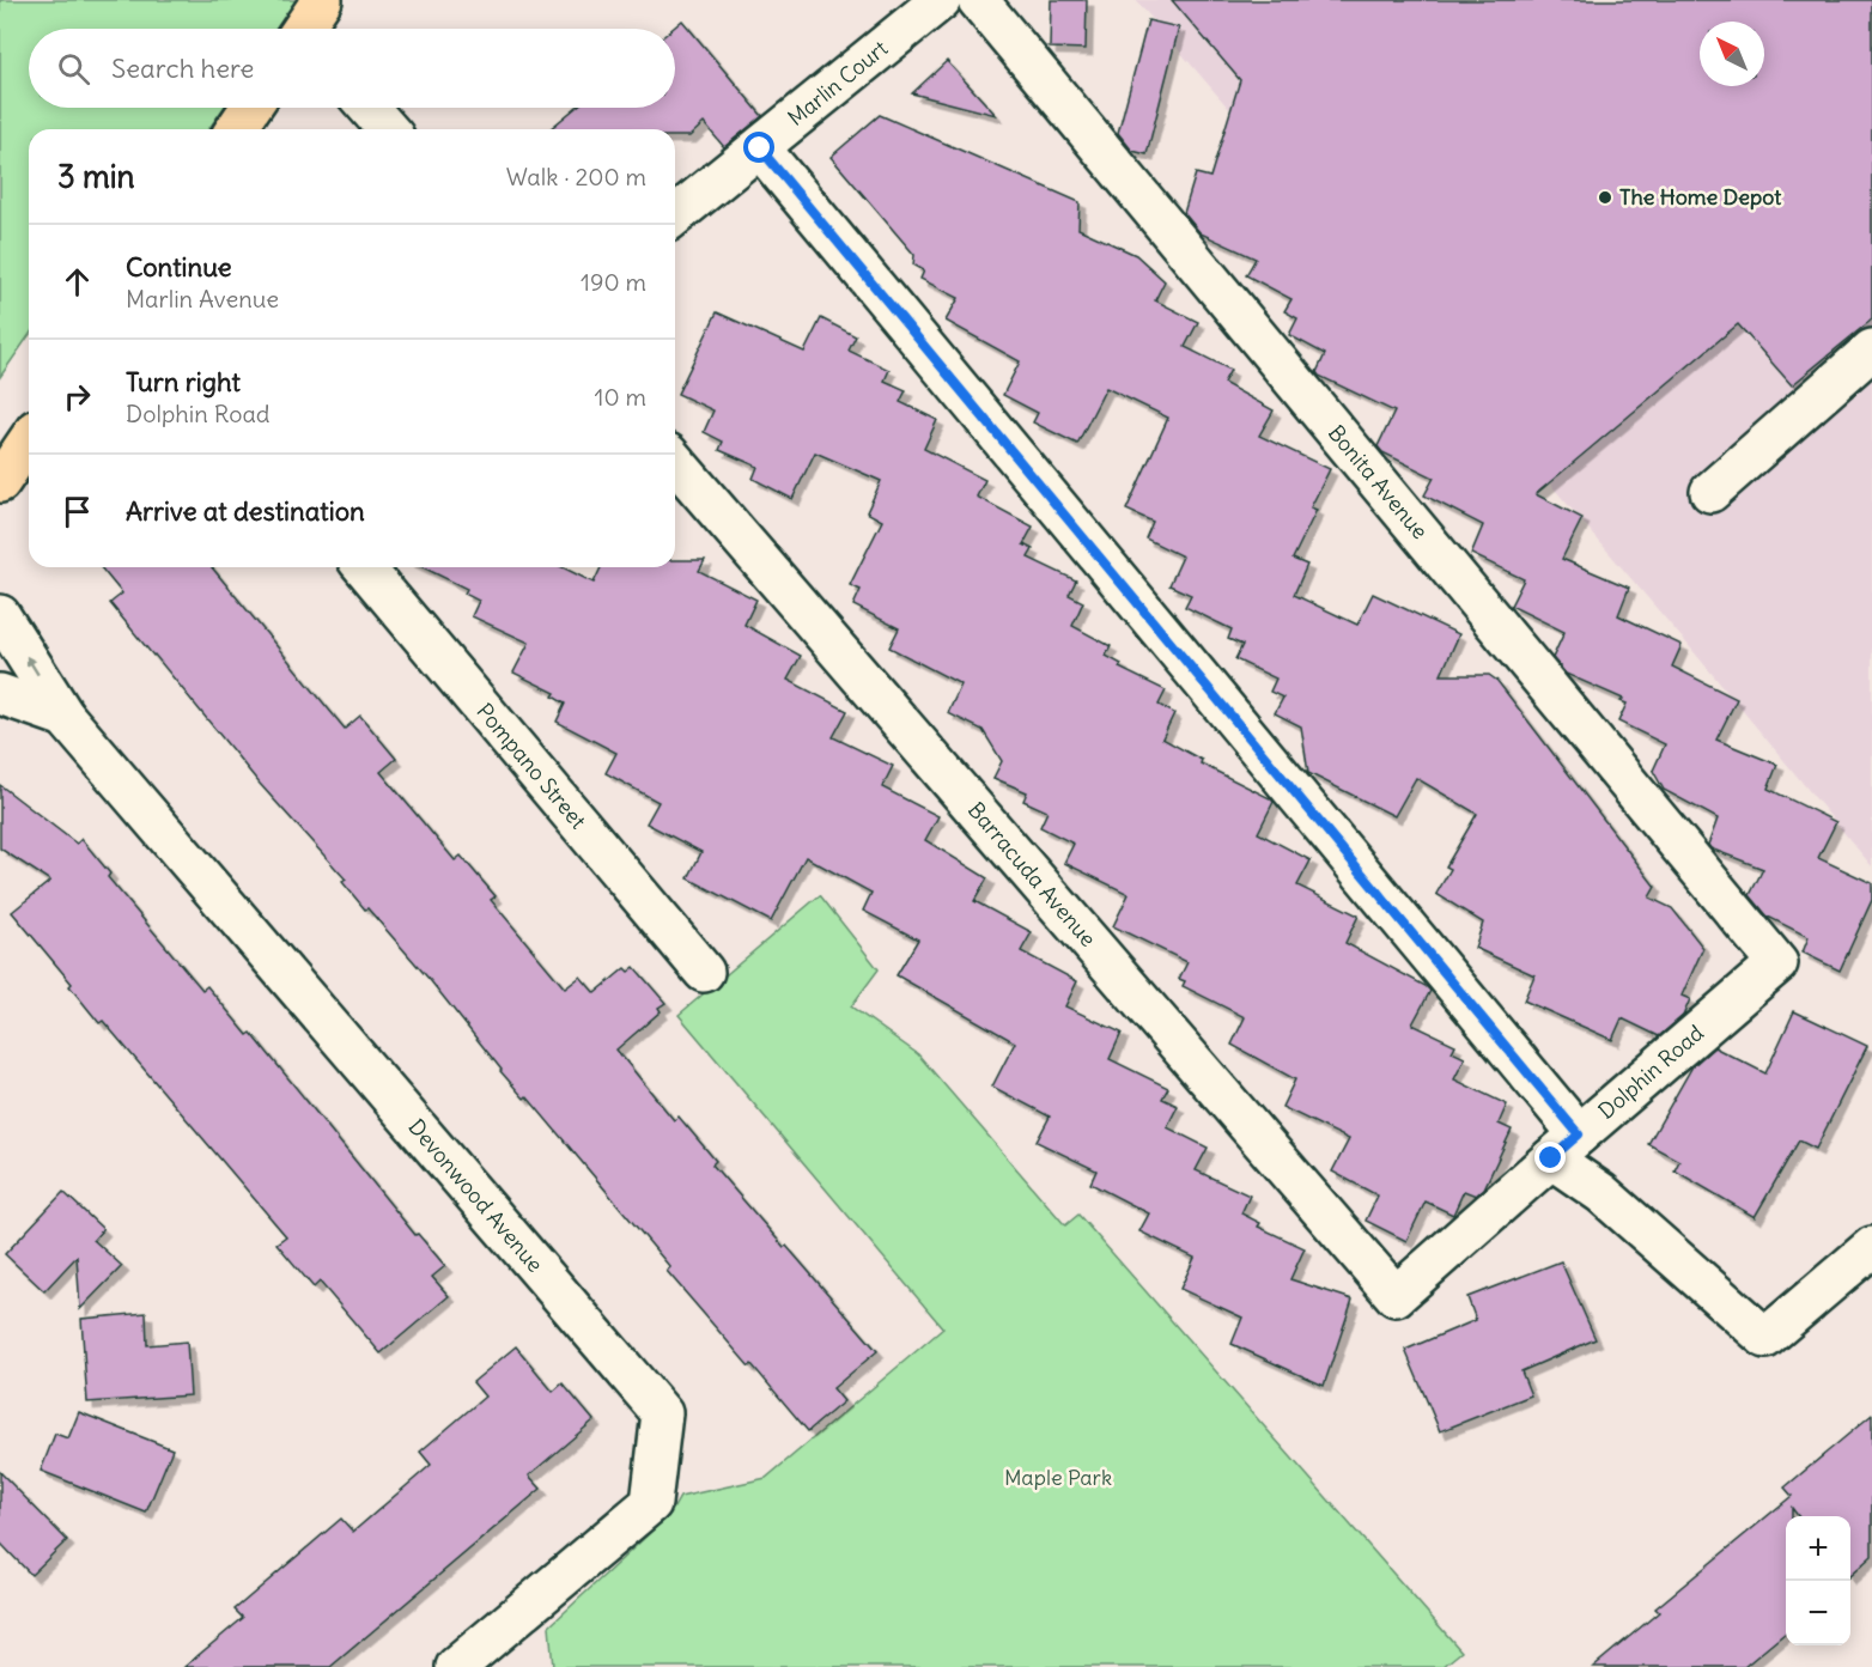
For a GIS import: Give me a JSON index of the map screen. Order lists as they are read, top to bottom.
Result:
{
  "streets": {
    "street": [
      "Marlin Court",
      "Bonita Avenue",
      "Pompano Street",
      "Barracuda Avenue",
      "Dolphin Road",
      "Devonwood Avenue"
    ]
  },
  "crossings": [
    ["Bonita Avenue", "Dolphin Road"],
    ["Barracuda Avenue", "Dolphin Road"]
  ],
  "parks": ["Maple Park"],
  "places": ["The Home Depot"],
  "north": "top left",
  "page": {
    "search": "Search here",
    "heading": ["3 min", "Walk · 200 m"],
    "list": [
      ["Continue", "Marlin Avenue", "190 m"],
      ["Turn right", "Dolphin Road", "10 m"],
      "Arrive at destination"
    ],
    "map_buttons": ["+", "−"]
  }
}
